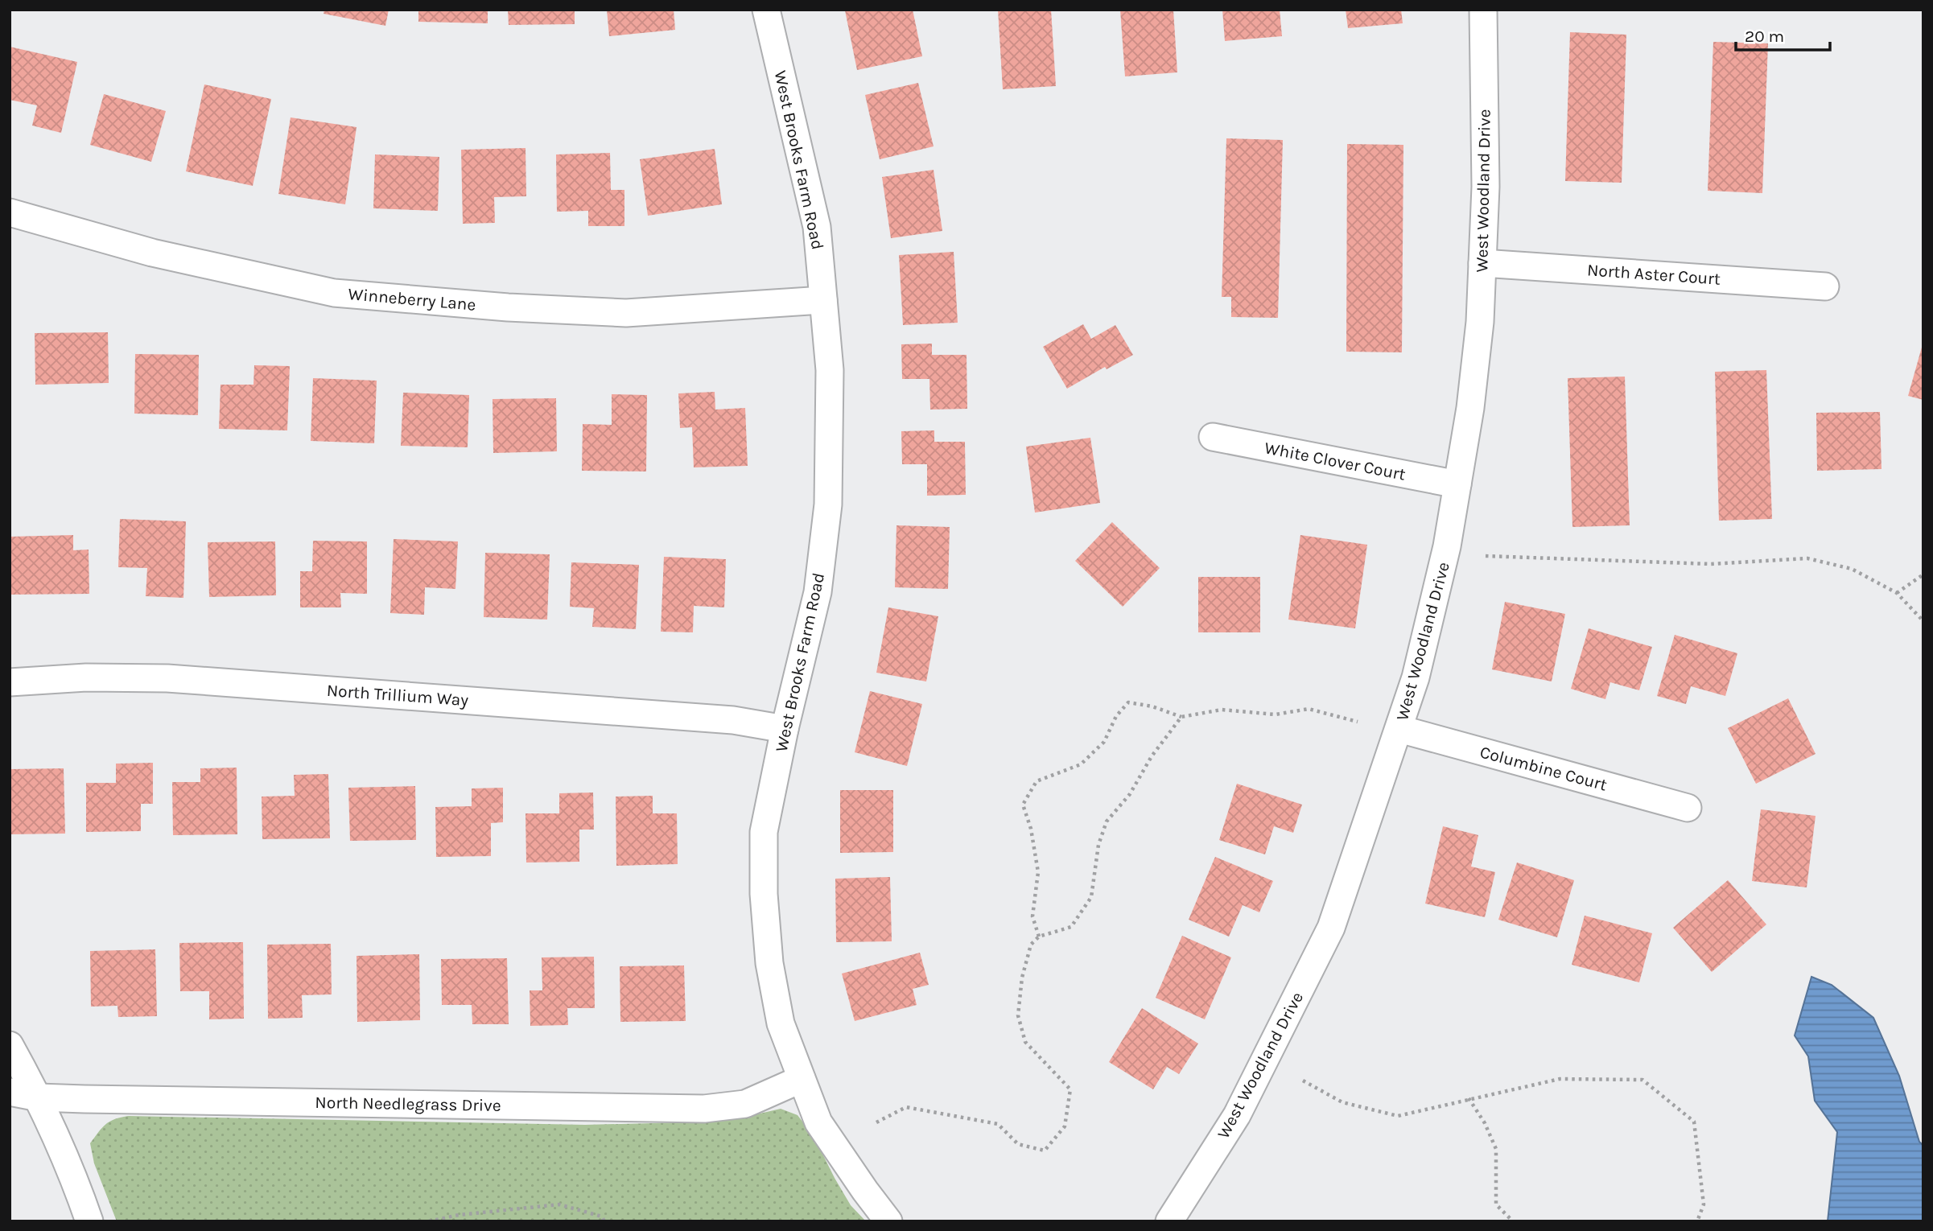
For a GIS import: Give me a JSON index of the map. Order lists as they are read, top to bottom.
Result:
{
  "streets": {
    "street": [
      "West Brooks Farm Road",
      "West Woodland Drive",
      "North Aster Court",
      "Winneberry Lane",
      "White Clover Court",
      "North Trillium Way",
      "Columbine Court",
      "North Needlegrass Drive"
    ]
  },
  "crossings": [
    ["West Brooks Farm Road", "Winneberry Lane"],
    ["West Brooks Farm Road", "North Trillium Way"],
    ["West Brooks Farm Road", "North Needlegrass Drive"],
    ["West Woodland Drive", "North Aster Court"],
    ["West Woodland Drive", "White Clover Court"],
    ["West Woodland Drive", "Columbine Court"]
  ],
  "scale_bar": "20 m"
}
